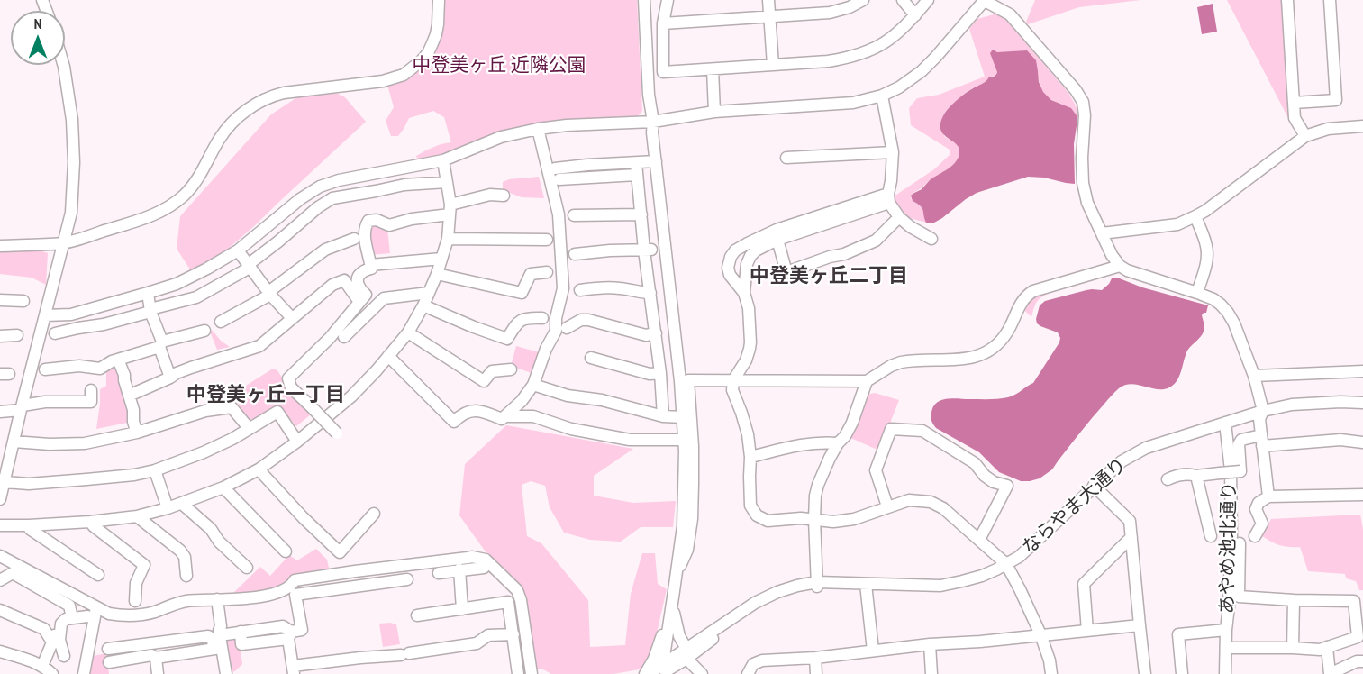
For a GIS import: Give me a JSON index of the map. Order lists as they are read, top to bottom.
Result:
{
  "streets": {
    "street": ["ならやま大通り", "あやめ池北通り"]
  },
  "crossings": [
    ["ならやま大通り", "あやめ池北通り"]
  ],
  "districts": ["中登美ヶ丘二丁目", "中登美ヶ丘一丁目"],
  "parks": ["中登美ヶ丘 近隣公園"],
  "north": "top"
}
